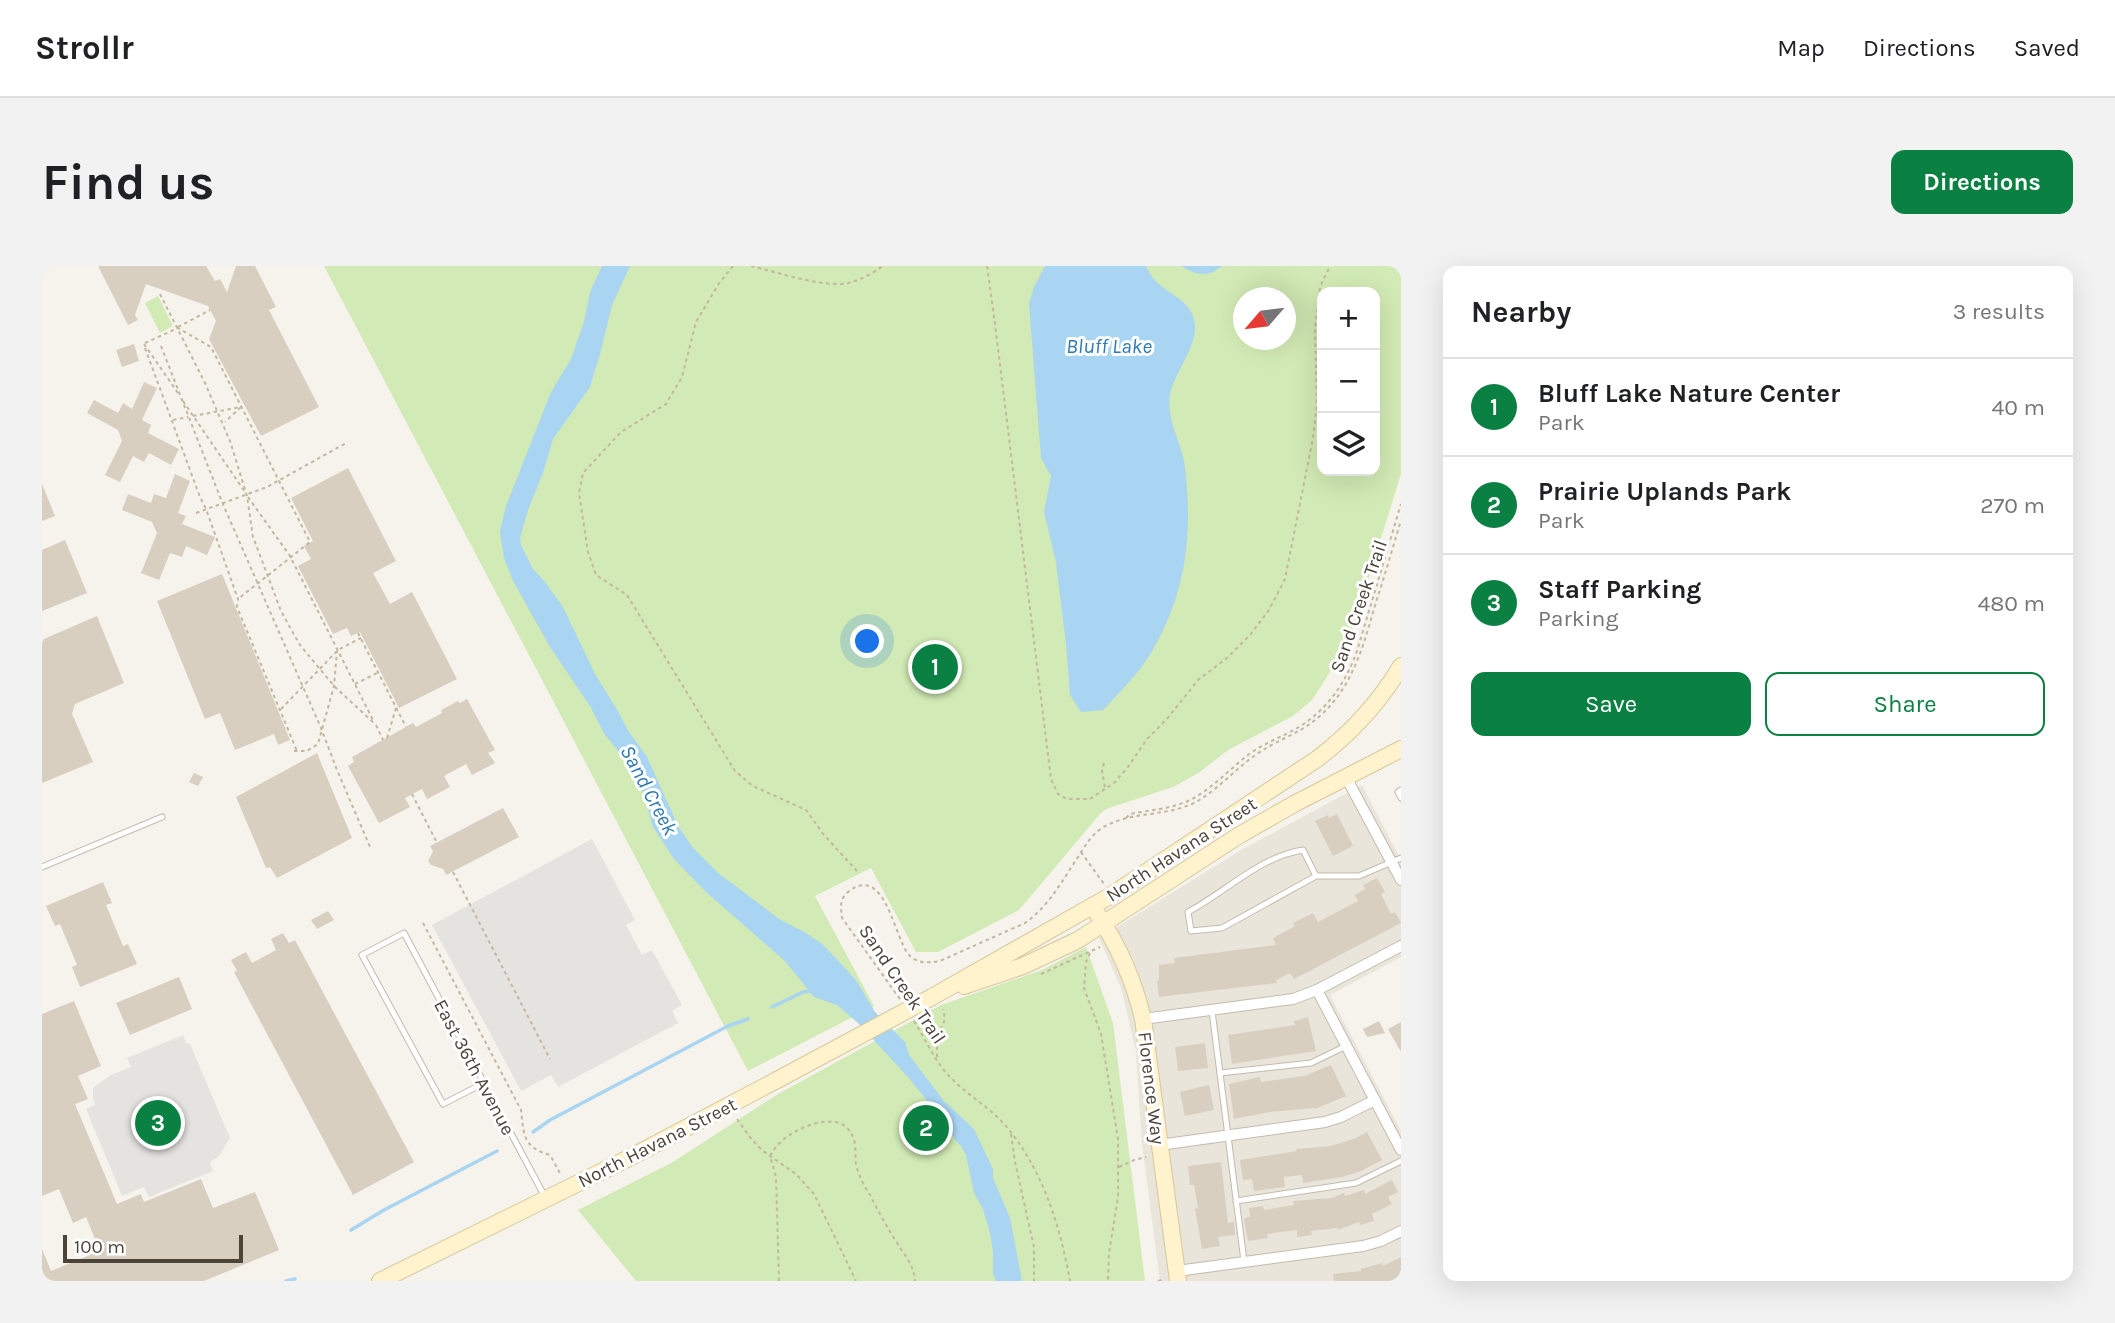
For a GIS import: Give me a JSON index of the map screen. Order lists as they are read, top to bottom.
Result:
{
  "streets": {
    "main road": ["North Havana Street", "Florence Way"],
    "lane": ["East 36th Avenue"],
    "path": ["Sand Creek Trail"]
  },
  "crossings": [
    ["North Havana Street", "East 36th Avenue"],
    ["North Havana Street", "Florence Way"]
  ],
  "water": ["Bluff Lake", "Sand Creek"],
  "scale_bar": "100 m",
  "north": "bottom left",
  "page": {
    "header": "Strollr",
    "nav": ["Map", "Directions", "Saved"],
    "buttons": [
      "Directions",
      ["Save", "Share"]
    ],
    "title": "Find us",
    "heading": ["Nearby", "3 results"],
    "map_buttons": ["+", "−"],
    "list": [
      {
        "mark": "1",
        "name": "Bluff Lake Nature Center",
        "note": "Park",
        "value": "40 m"
      },
      {
        "mark": "2",
        "name": "Prairie Uplands Park",
        "note": "Park",
        "value": "270 m"
      },
      {
        "mark": "3",
        "name": "Staff Parking",
        "note": "Parking",
        "value": "480 m"
      }
    ],
    "pins": ["1", "3", "2"],
    "scale": "100 m"
  }
}
